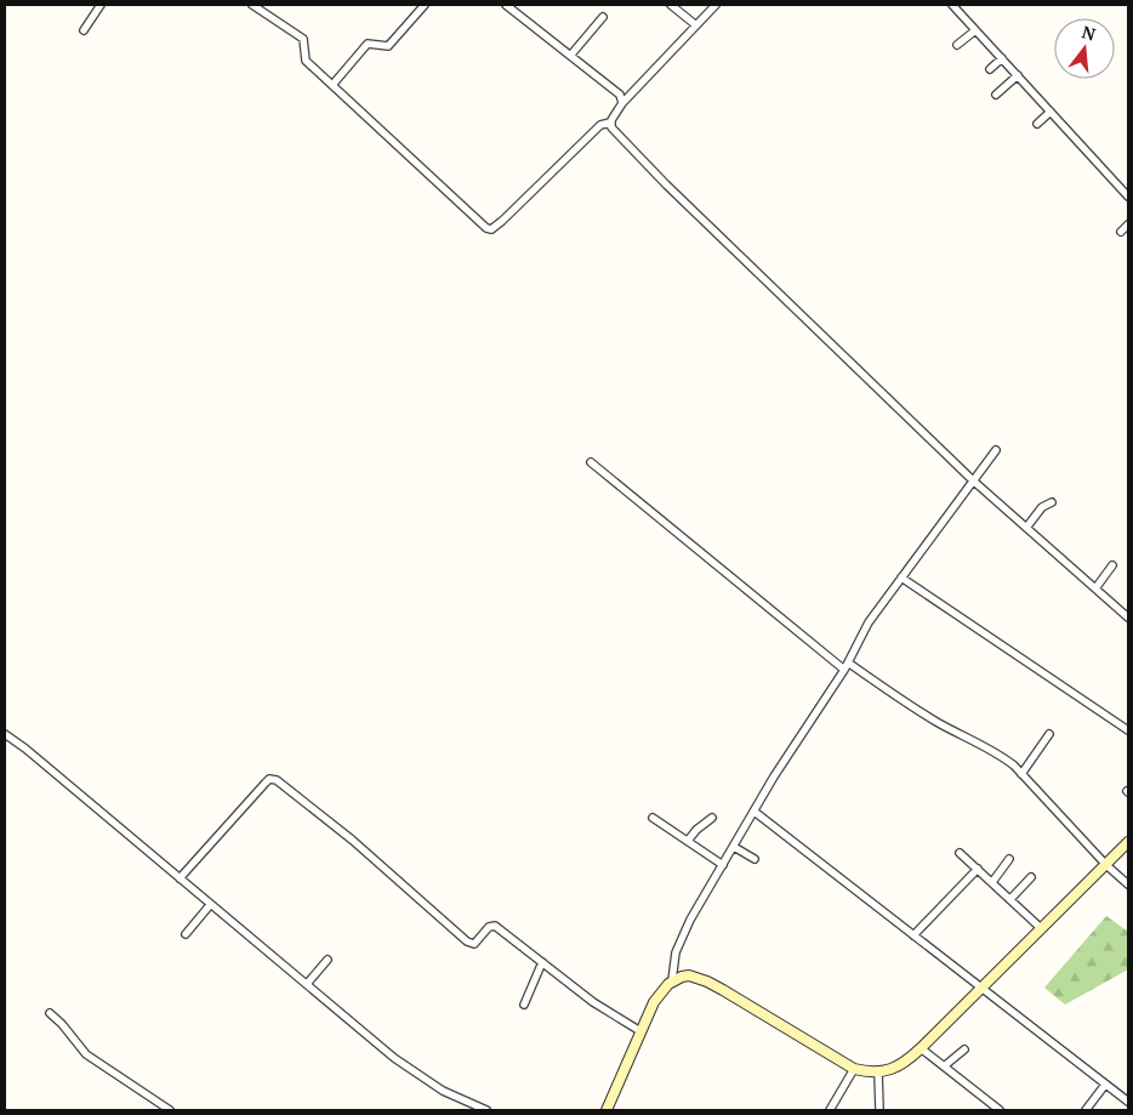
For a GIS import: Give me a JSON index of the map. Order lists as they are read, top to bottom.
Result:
{
  "north": "top"
}
